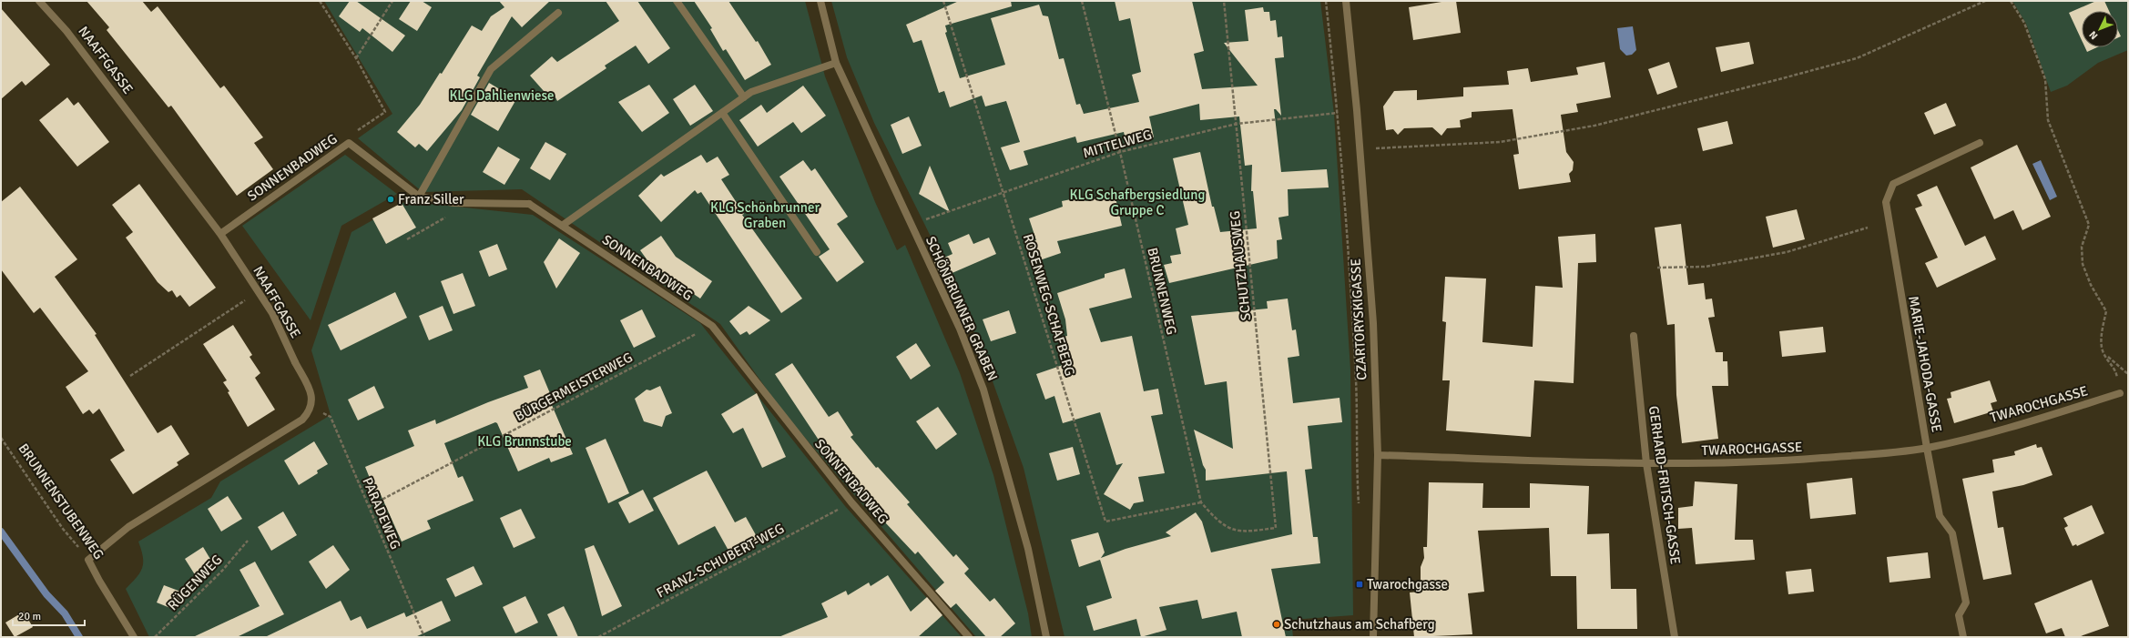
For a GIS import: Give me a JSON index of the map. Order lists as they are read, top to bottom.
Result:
{
  "streets": {
    "street": [
      "NAAFFGASSE",
      "SONNENBADWEG",
      "SCHÖNBRUNNER GRABEN",
      "CZARTORYSKIGASSE",
      "MARIE-JAHODA-GASSE",
      "TWAROCHGASSE",
      "GERHARD-FRITSCH-GASSE",
      "BRUNNENSTUBENWEG"
    ],
    "path": [
      "MITTELWEG",
      "SCHUTZHAUSWEG",
      "BRUNNENWEG",
      "ROSENWEG-SCHAFBERG",
      "BÜRGERMEISTERWEG",
      "PARADEWEG",
      "FRANZ-SCHUBERT-WEG",
      "RÜGENWEG"
    ]
  },
  "crossings": [
    ["NAAFFGASSE", "SONNENBADWEG"],
    ["NAAFFGASSE", "PARADEWEG"],
    ["MITTELWEG", "SCHUTZHAUSWEG"],
    ["MITTELWEG", "BRUNNENWEG"],
    ["MITTELWEG", "ROSENWEG-SCHAFBERG"],
    ["MITTELWEG", "SCHÖNBRUNNER GRABEN"],
    ["SONNENBADWEG", "BÜRGERMEISTERWEG"],
    ["SONNENBADWEG", "FRANZ-SCHUBERT-WEG"],
    ["SCHUTZHAUSWEG", "BRUNNENWEG"],
    ["SCHUTZHAUSWEG", "ROSENWEG-SCHAFBERG"],
    ["BRUNNENWEG", "ROSENWEG-SCHAFBERG"],
    ["CZARTORYSKIGASSE", "TWAROCHGASSE"],
    ["MARIE-JAHODA-GASSE", "TWAROCHGASSE"],
    ["BÜRGERMEISTERWEG", "PARADEWEG"],
    ["TWAROCHGASSE", "GERHARD-FRITSCH-GASSE"]
  ],
  "parks": [
    "KLG Dahlienwiese",
    "KLG Schafbergsiedlung Gruppe C",
    "KLG Schönbrunner Graben",
    "KLG Brunnstube"
  ],
  "places": {
    "other": ["Franz Siller", "Schutzhaus am Schafberg"],
    "transit": ["Twarochgasse"]
  },
  "scale_bar": "20 m",
  "north": "bottom left"
}
